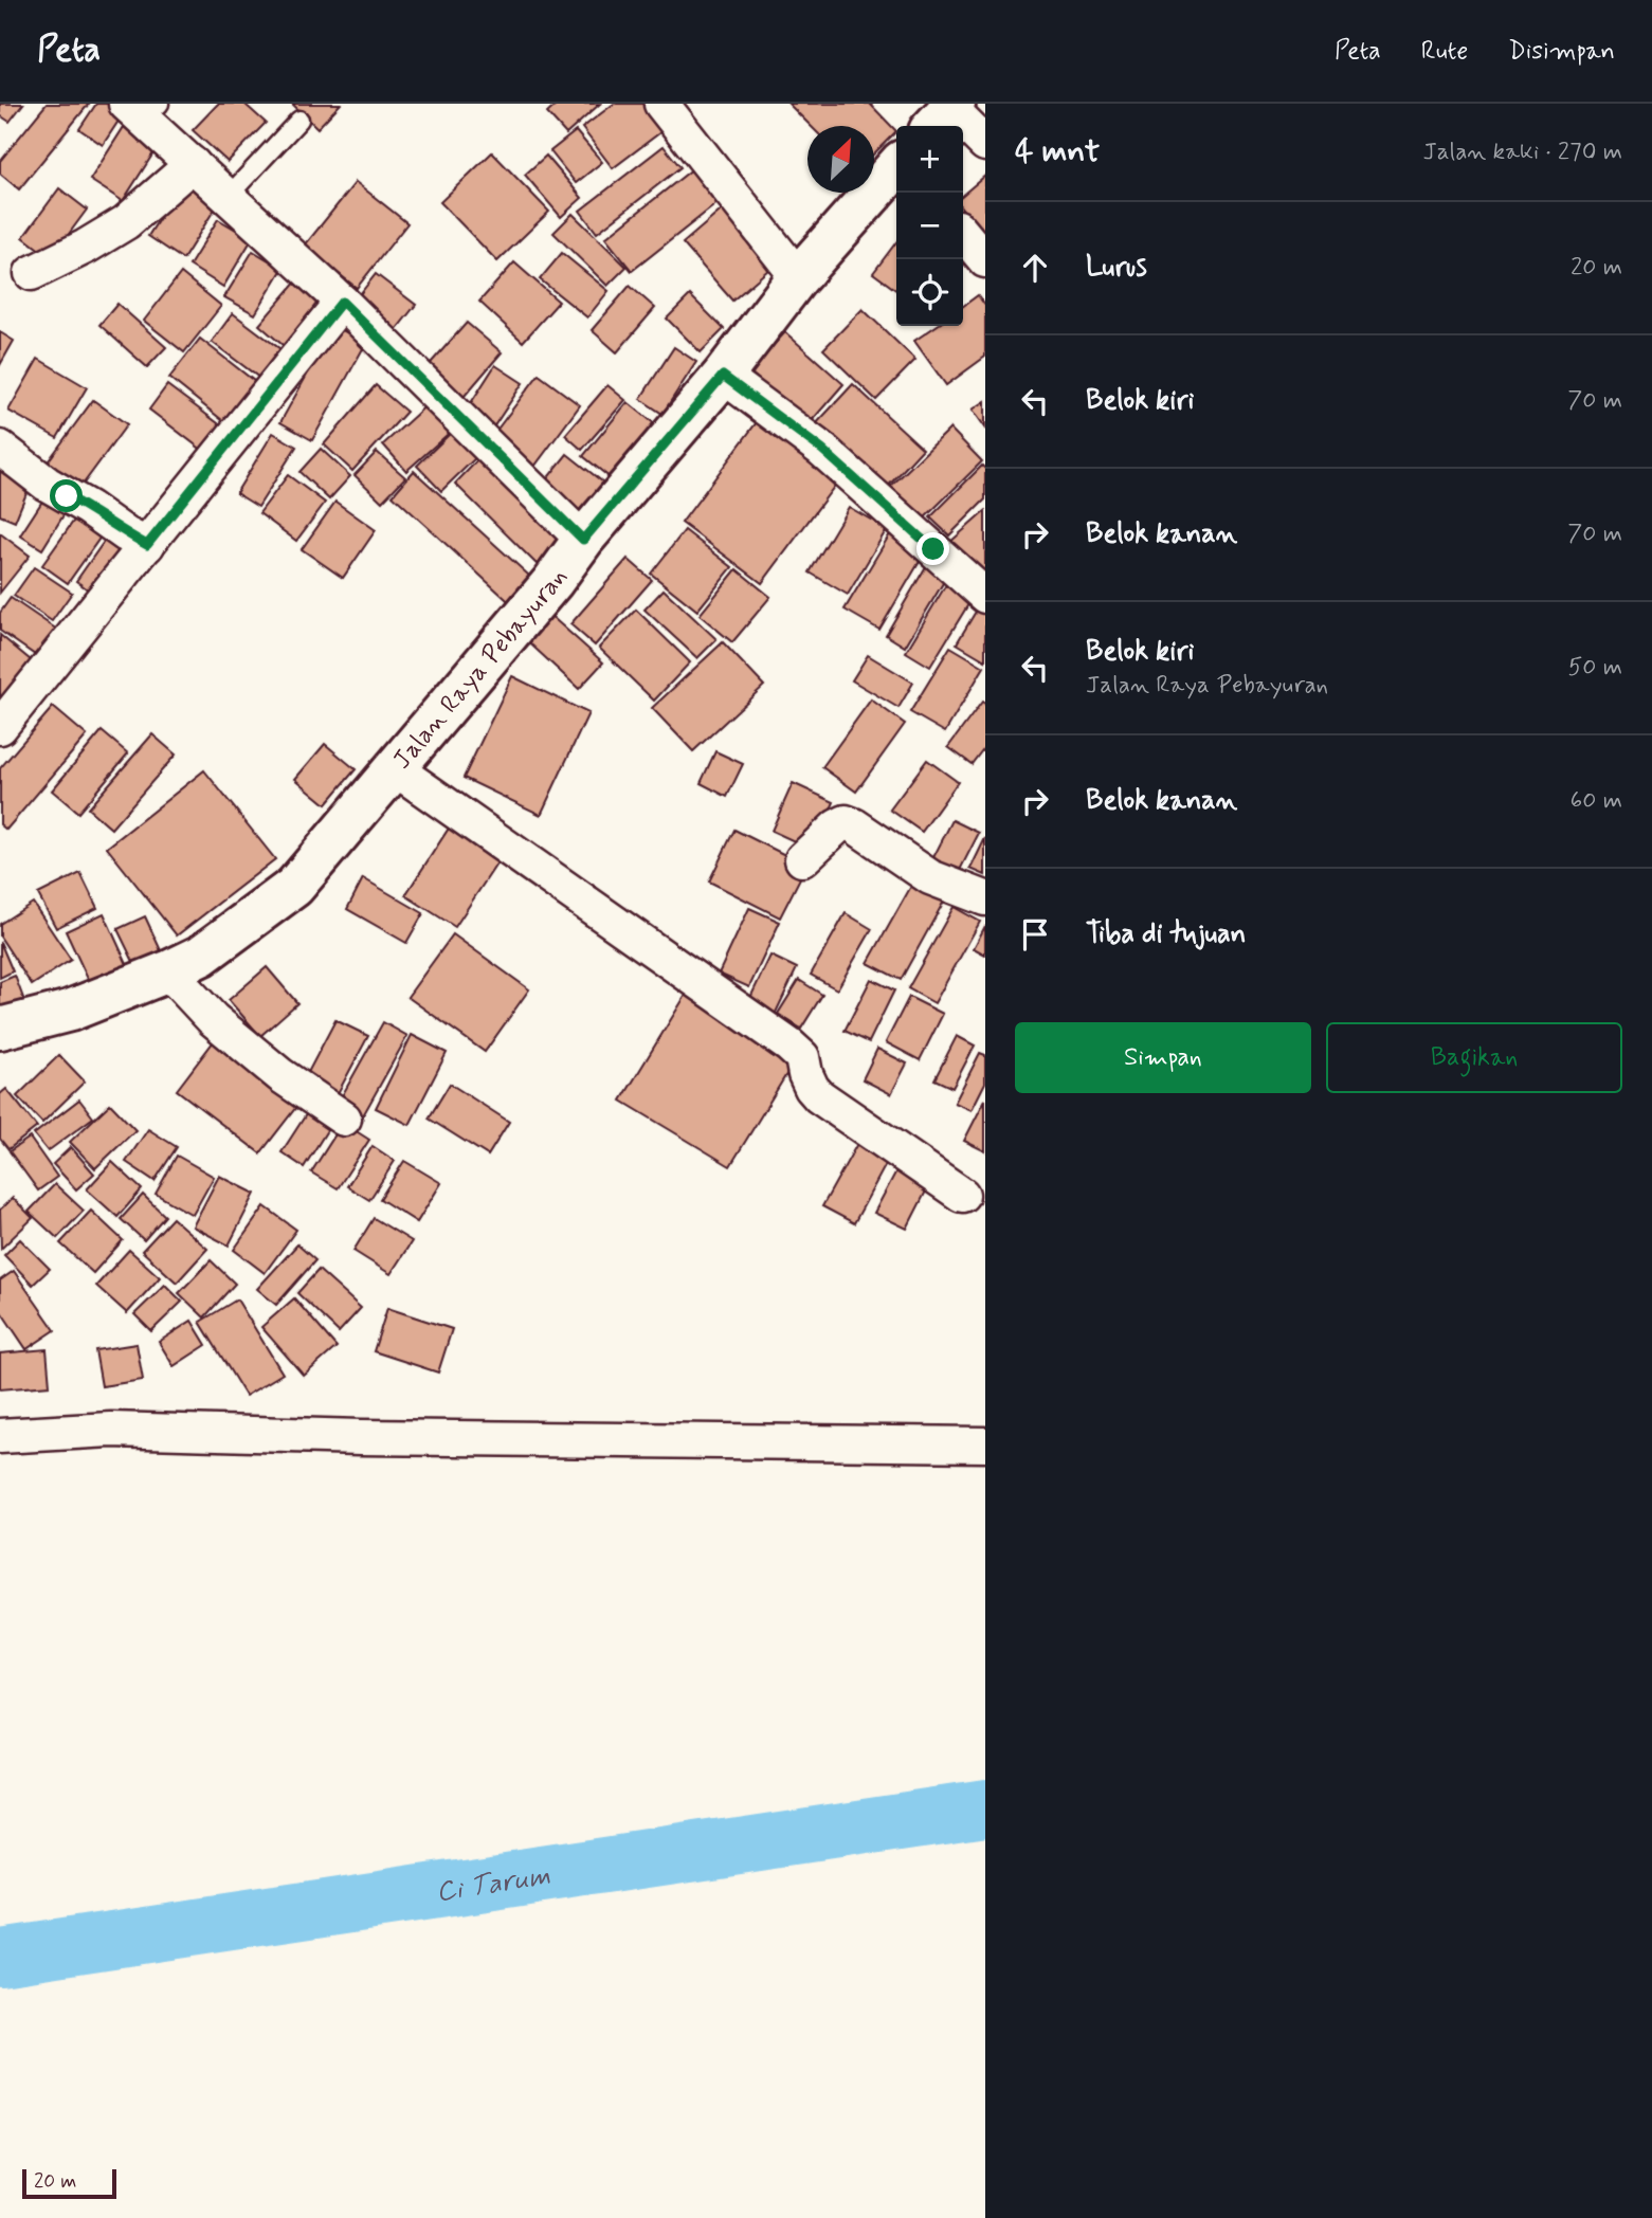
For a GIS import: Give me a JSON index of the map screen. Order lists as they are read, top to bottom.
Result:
{
  "streets": {
    "main road": ["Jalan Raya Pebayuran"]
  },
  "water": ["Ci Tarum"],
  "scale_bar": "20 m",
  "north": "top right",
  "page": {
    "header": "Peta",
    "nav": ["Peta", "Rute", "Disimpan"],
    "heading": ["4 mnt", "Jalan kaki · 270 m"],
    "map_buttons": ["+", "−"],
    "list": [
      ["Lurus", "20 m"],
      ["Belok kiri", "70 m"],
      ["Belok kanan", "70 m"],
      ["Belok kiri", "Jalan Raya Pebayuran", "50 m"],
      ["Belok kanan", "60 m"],
      "Tiba di tujuan"
    ],
    "buttons": ["Simpan", "Bagikan"],
    "scale": "20 m"
  }
}
